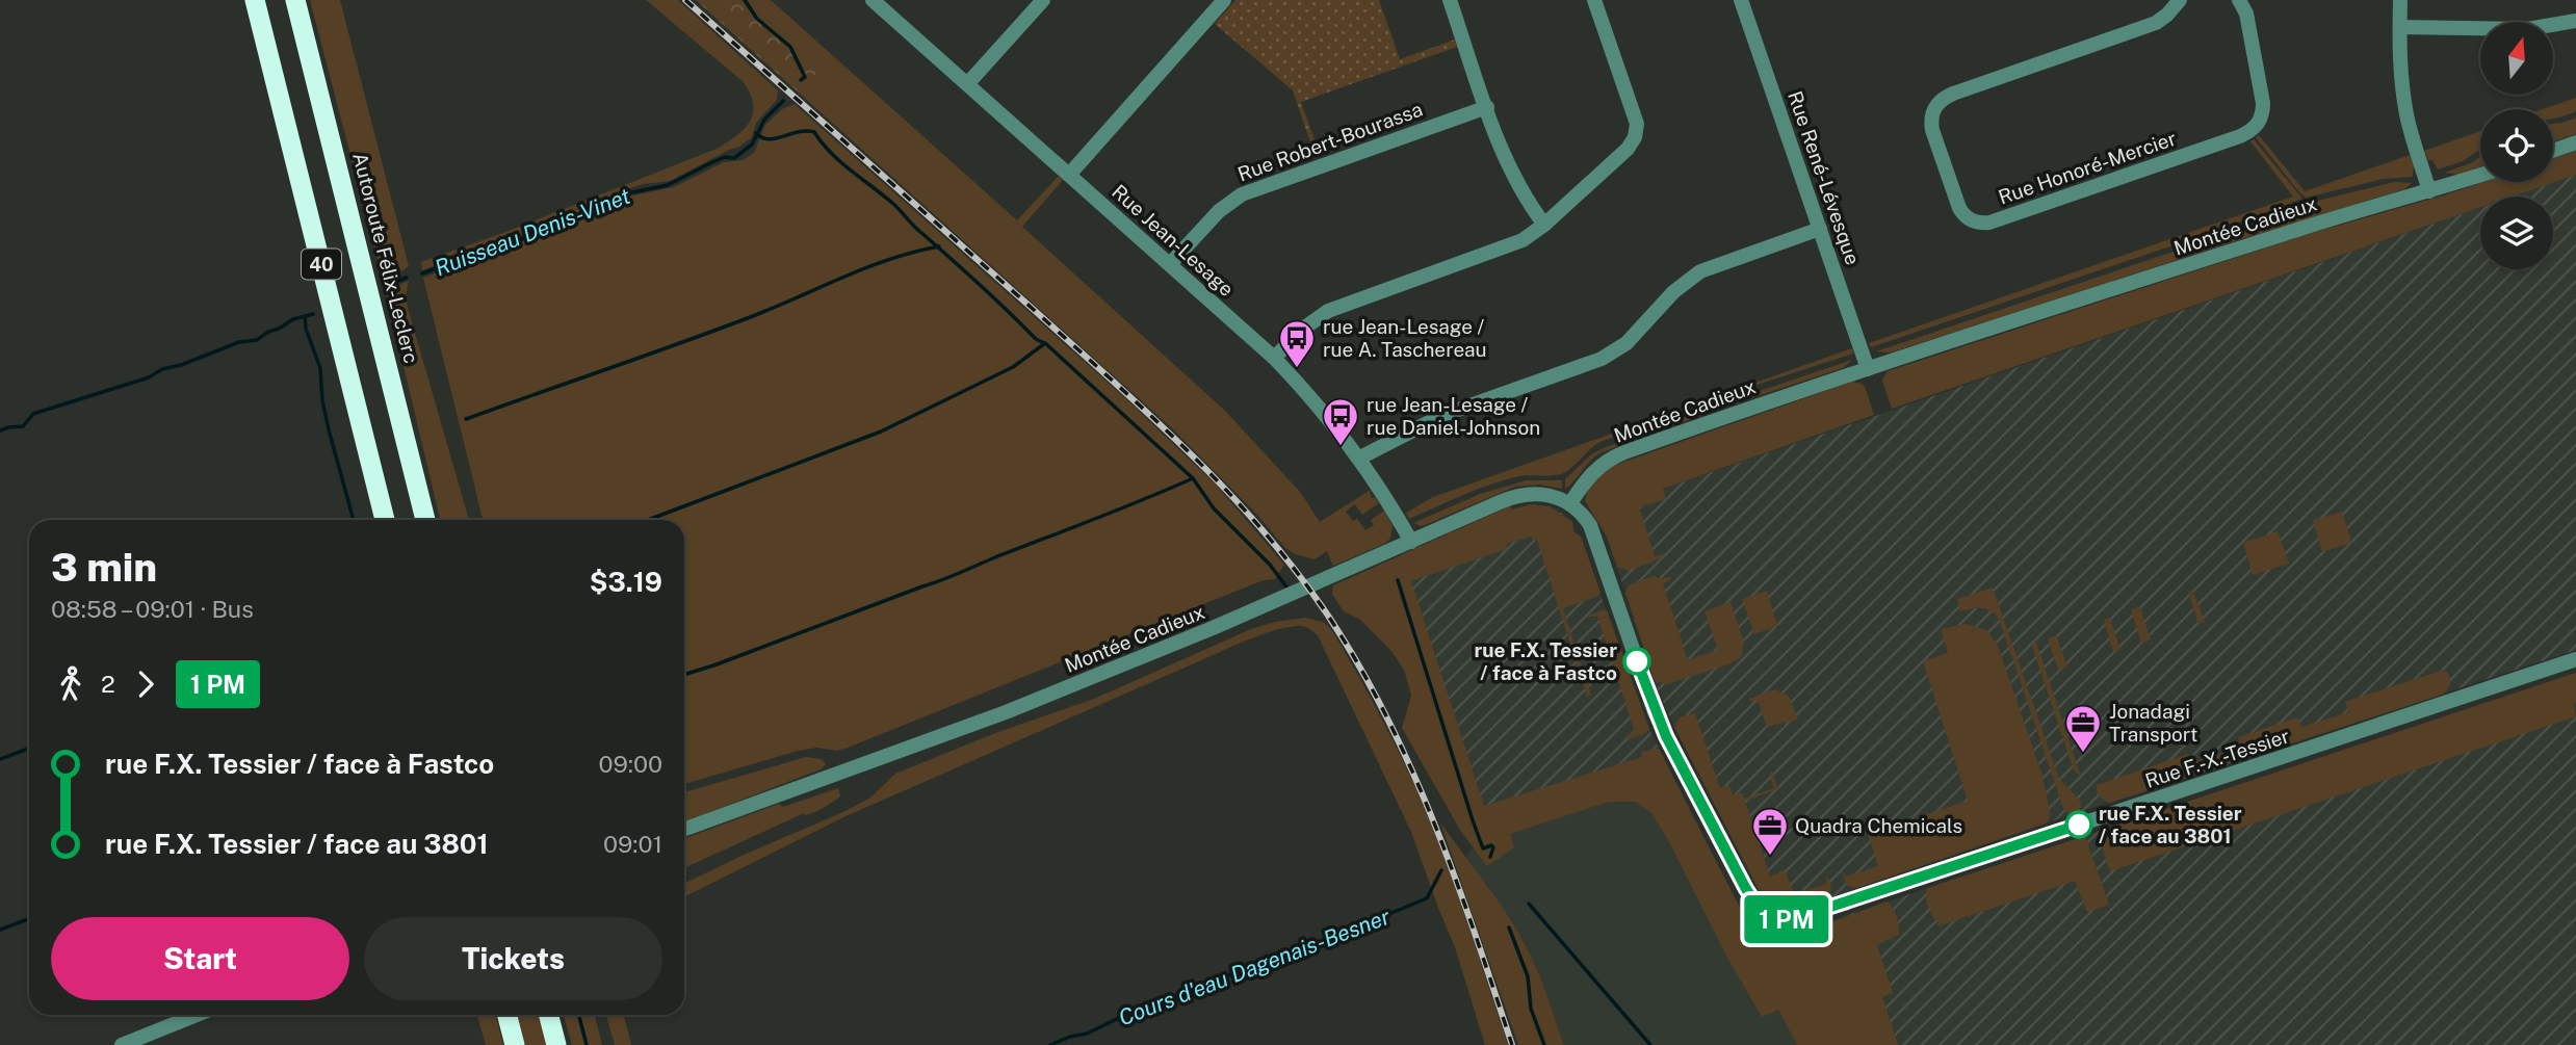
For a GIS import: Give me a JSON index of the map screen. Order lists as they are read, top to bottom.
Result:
{
  "streets": {
    "highway": ["Autoroute Félix-Leclerc", "40"],
    "street": [
      "Rue Robert-Bourassa",
      "Rue Honoré-Mercier",
      "Rue René-Lévesque",
      "Montée Cadieux",
      "Rue Jean-Lesage",
      "Rue F.-X.-Tessier"
    ]
  },
  "crossings": [
    ["Rue Robert-Bourassa", "Rue Jean-Lesage"],
    ["Rue René-Lévesque", "Montée Cadieux"],
    ["Montée Cadieux", "Rue Jean-Lesage"],
    ["Montée Cadieux", "Rue F.-X.-Tessier"]
  ],
  "water": ["Ruisseau Denis-Vinet", "Cours d'eau Dagenais-Besner"],
  "places": {
    "bus stop": ["rue Jean-Lesage / rue A. Taschereau", "rue Jean-Lesage / rue Daniel-Johnson"],
    "other": ["rue F.X. Tessier / face à Fastco", "rue F.X. Tessier / face au 3801"],
    "office": ["Jonadagi Transport", "Quadra Chemicals"]
  },
  "north": "top",
  "page": {
    "on_map": "1 PM",
    "heading": ["3 min", "08:58 – 09:01 · Bus", "$3.19"],
    "legs": ["2", "1 PM"],
    "list": [
      {
        "name": "rue F.X. Tessier / face à Fastco",
        "value": "09:00"
      },
      {
        "name": "rue F.X. Tessier / face au 3801",
        "value": "09:01"
      }
    ],
    "buttons": ["Start", "Tickets"]
  }
}
